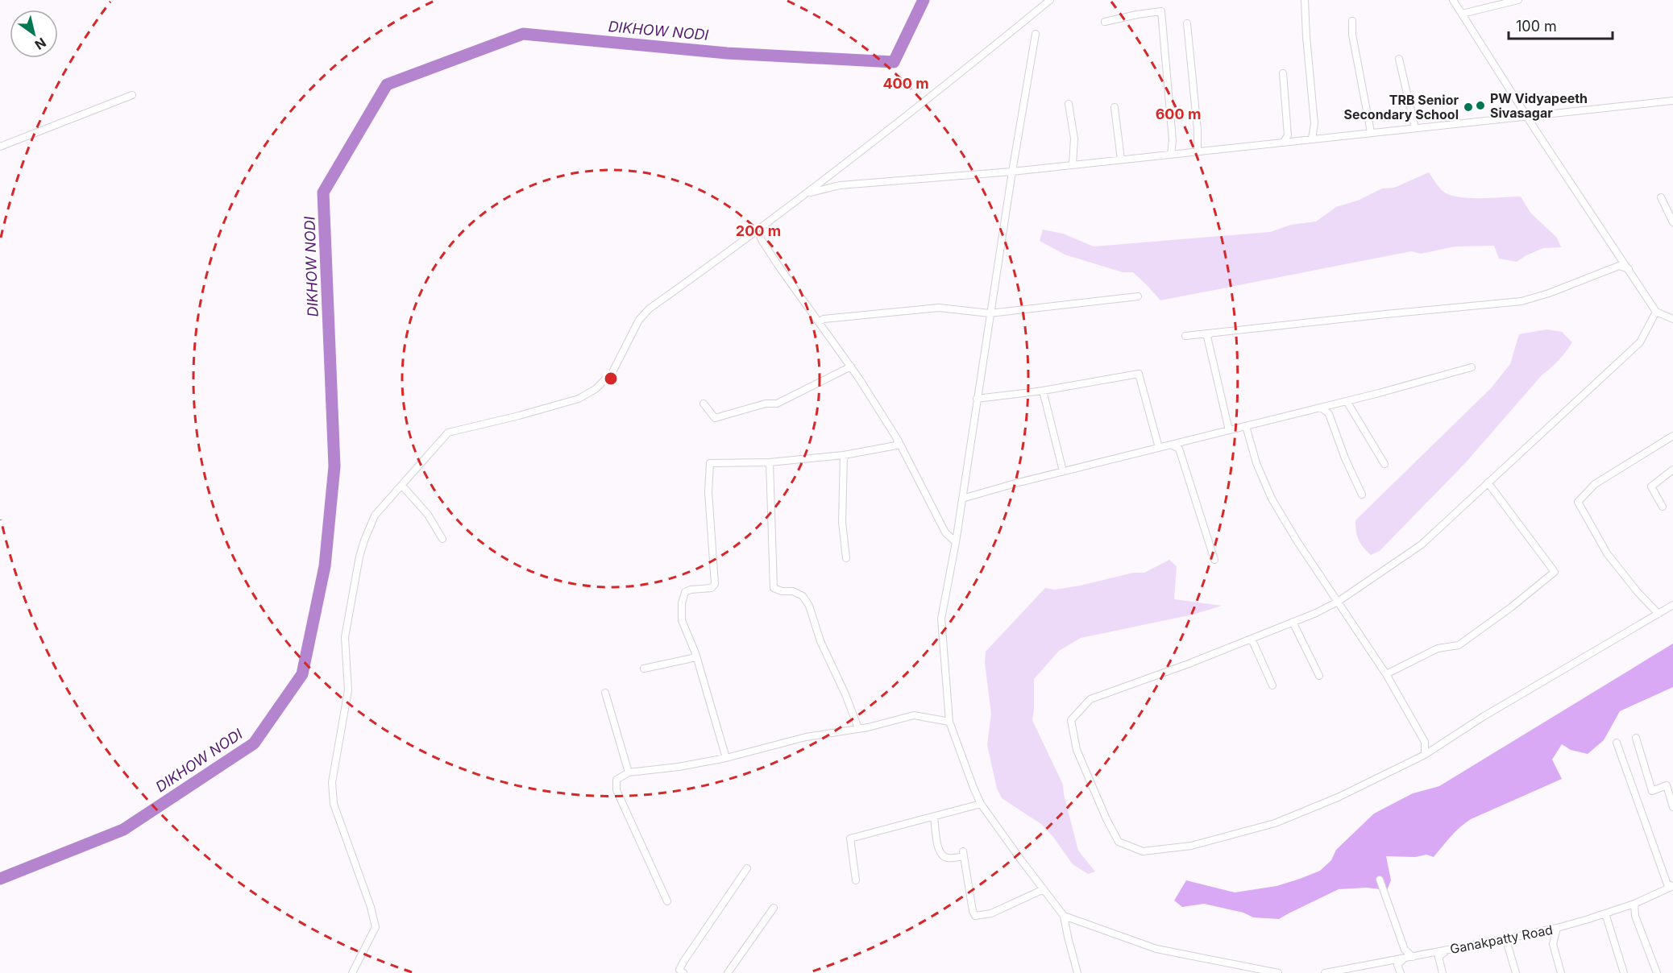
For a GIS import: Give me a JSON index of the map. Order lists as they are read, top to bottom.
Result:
{
  "streets": {
    "street": ["Ganakpatty Road"]
  },
  "water": ["DIKHOW NODI"],
  "places": ["PW Vidyapeeth Sivasagar", "TRB Senior Secondary School"],
  "scale_bar": "100 m",
  "north": "bottom right",
  "rings": ["400 m", "600 m", "200 m"]
}
